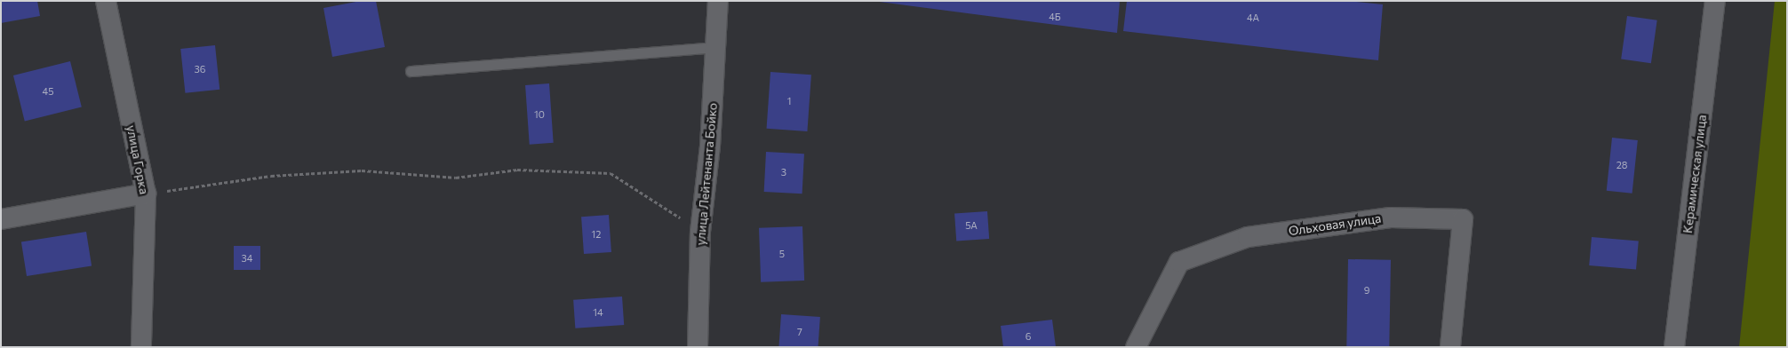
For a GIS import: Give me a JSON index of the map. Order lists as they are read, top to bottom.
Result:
{
  "streets": {
    "street": [
      "улица Горка",
      "улица Лейтенанта Бойко",
      "Керамическая улица",
      "Ольховая улица"
    ]
  },
  "house_numbers": [
    "4Б",
    "4А",
    "36",
    "45",
    "1",
    "10",
    "28",
    "3",
    "5А",
    "12",
    "5",
    "34",
    "9",
    "14",
    "7",
    "6"
  ]
}
